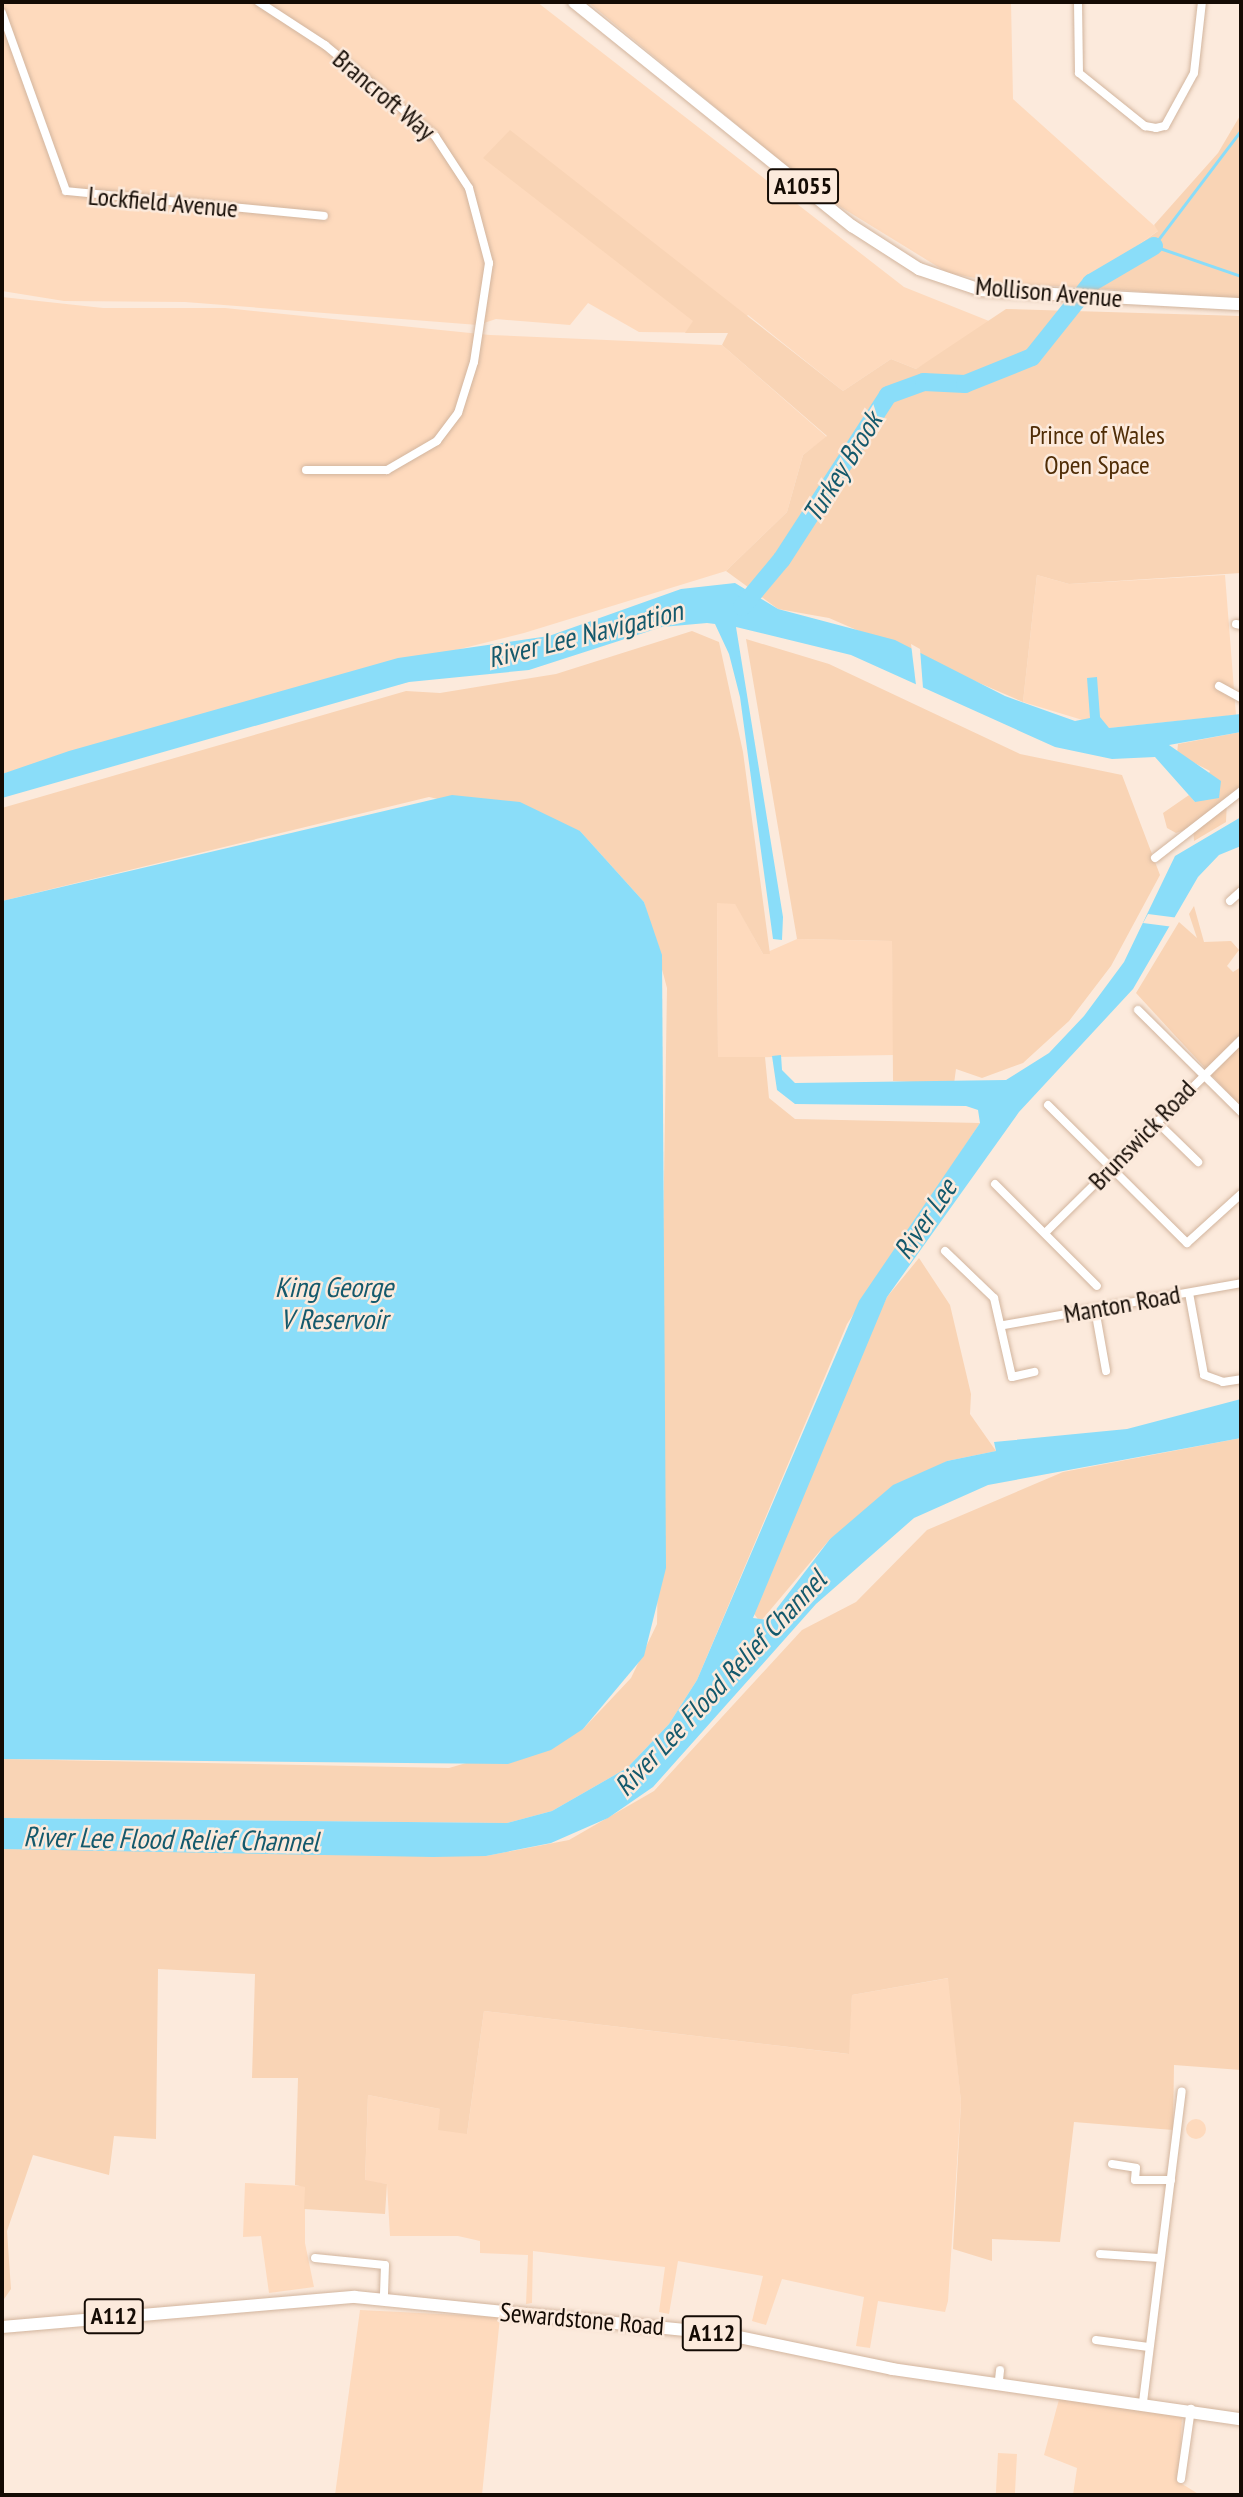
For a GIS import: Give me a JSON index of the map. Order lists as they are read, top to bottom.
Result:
{
  "streets": {
    "main road": [
      "A1055",
      "Mollison Avenue",
      "A112",
      "Sewardstone Road"
    ],
    "street": [
      "Brancroft Way",
      "Lockfield Avenue",
      "Brunswick Road",
      "Manton Road"
    ]
  },
  "water": [
    "Turkey Brook",
    "River Lee Navigation",
    "River Lee",
    "King George V Reservoir",
    "River Lee Flood Relief Channel"
  ],
  "parks": ["Prince of Wales Open Space"]
}
